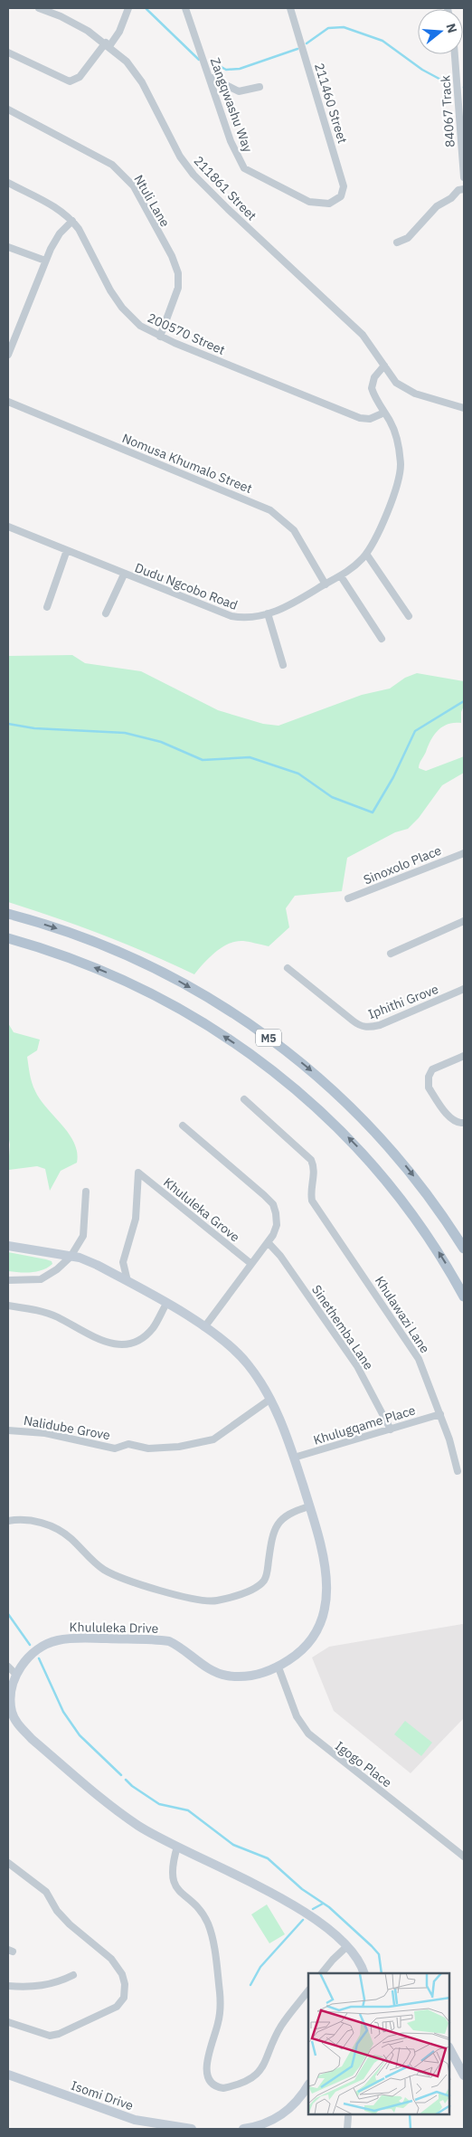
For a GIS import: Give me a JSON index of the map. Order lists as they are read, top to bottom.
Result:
{
  "streets": {
    "main road": ["M5"],
    "street": [
      "211460 Street",
      "Zangqwashu Way",
      "84067 Track",
      "211861 Street",
      "Ntuli Lane",
      "200570 Street",
      "Nomusa Khumalo Street",
      "Dudu Ngcobo Road",
      "Sinoxolo Place",
      "Iphithi Grove",
      "Khululeka Grove",
      "Khulawazi Lane",
      "Sinethemba Lane",
      "Khulugqame Place",
      "Nalidube Grove",
      "Khululeka Drive",
      "Igogo Place",
      "Isomi Drive"
    ]
  },
  "crossings": [
    ["211460 Street", "Zangqwashu Way"],
    ["211861 Street", "Dudu Ngcobo Road"],
    ["Ntuli Lane", "200570 Street"],
    ["200570 Street", "Dudu Ngcobo Road"],
    ["Nomusa Khumalo Street", "Dudu Ngcobo Road"],
    ["Khululeka Grove", "Khululeka Drive"],
    ["Khulawazi Lane", "Khulugqame Place"],
    ["Sinethemba Lane", "Khulugqame Place"],
    ["Khulugqame Place", "Khululeka Drive"],
    ["Nalidube Grove", "Khululeka Drive"],
    ["Khululeka Drive", "Igogo Place"]
  ],
  "north": "right"
}
